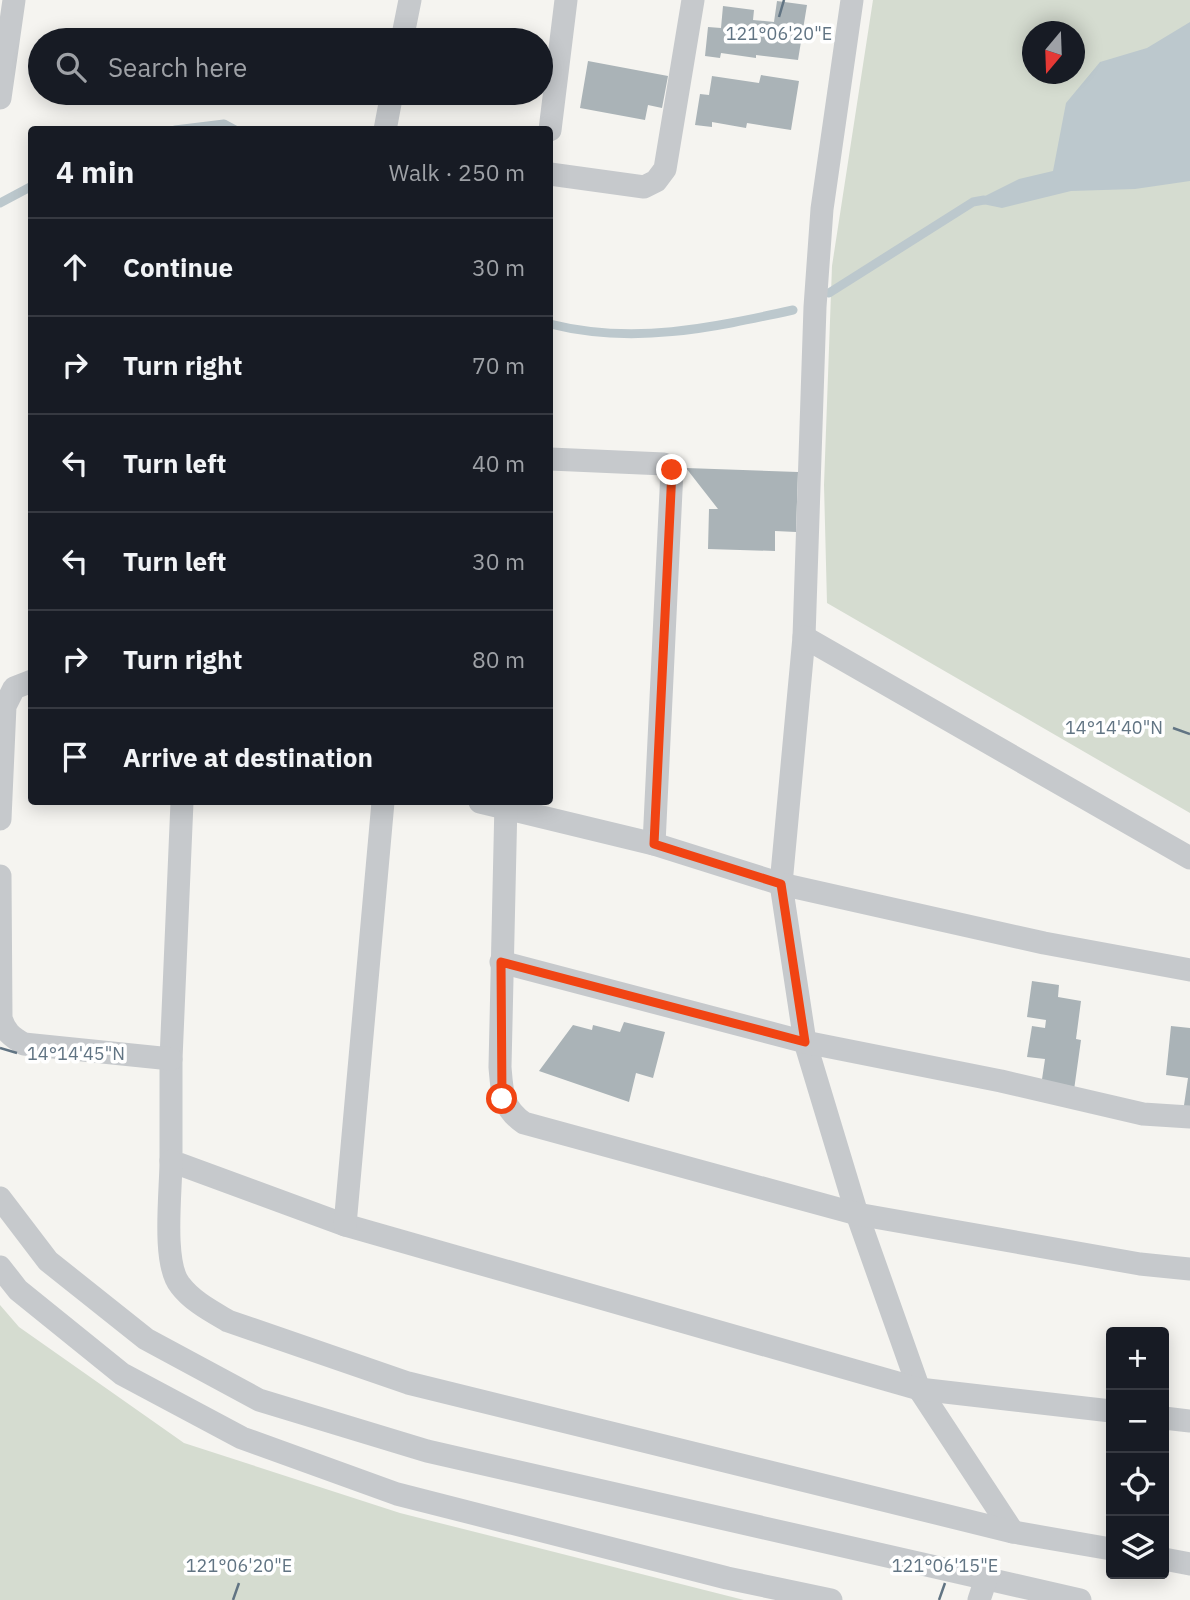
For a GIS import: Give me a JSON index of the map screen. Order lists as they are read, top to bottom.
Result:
{
  "north": "bottom",
  "page": {
    "search": "Search here",
    "heading": ["4 min", "Walk · 250 m"],
    "list": [
      ["Continue", "30 m"],
      ["Turn right", "70 m"],
      ["Turn left", "40 m"],
      ["Turn left", "30 m"],
      ["Turn right", "80 m"],
      "Arrive at destination"
    ],
    "map_buttons": ["+", "−"]
  },
  "coordinates": [
    "121°06'20\"E",
    "14°14'40\"N",
    "14°14'45\"N",
    "121°06'15\"E"
  ]
}
